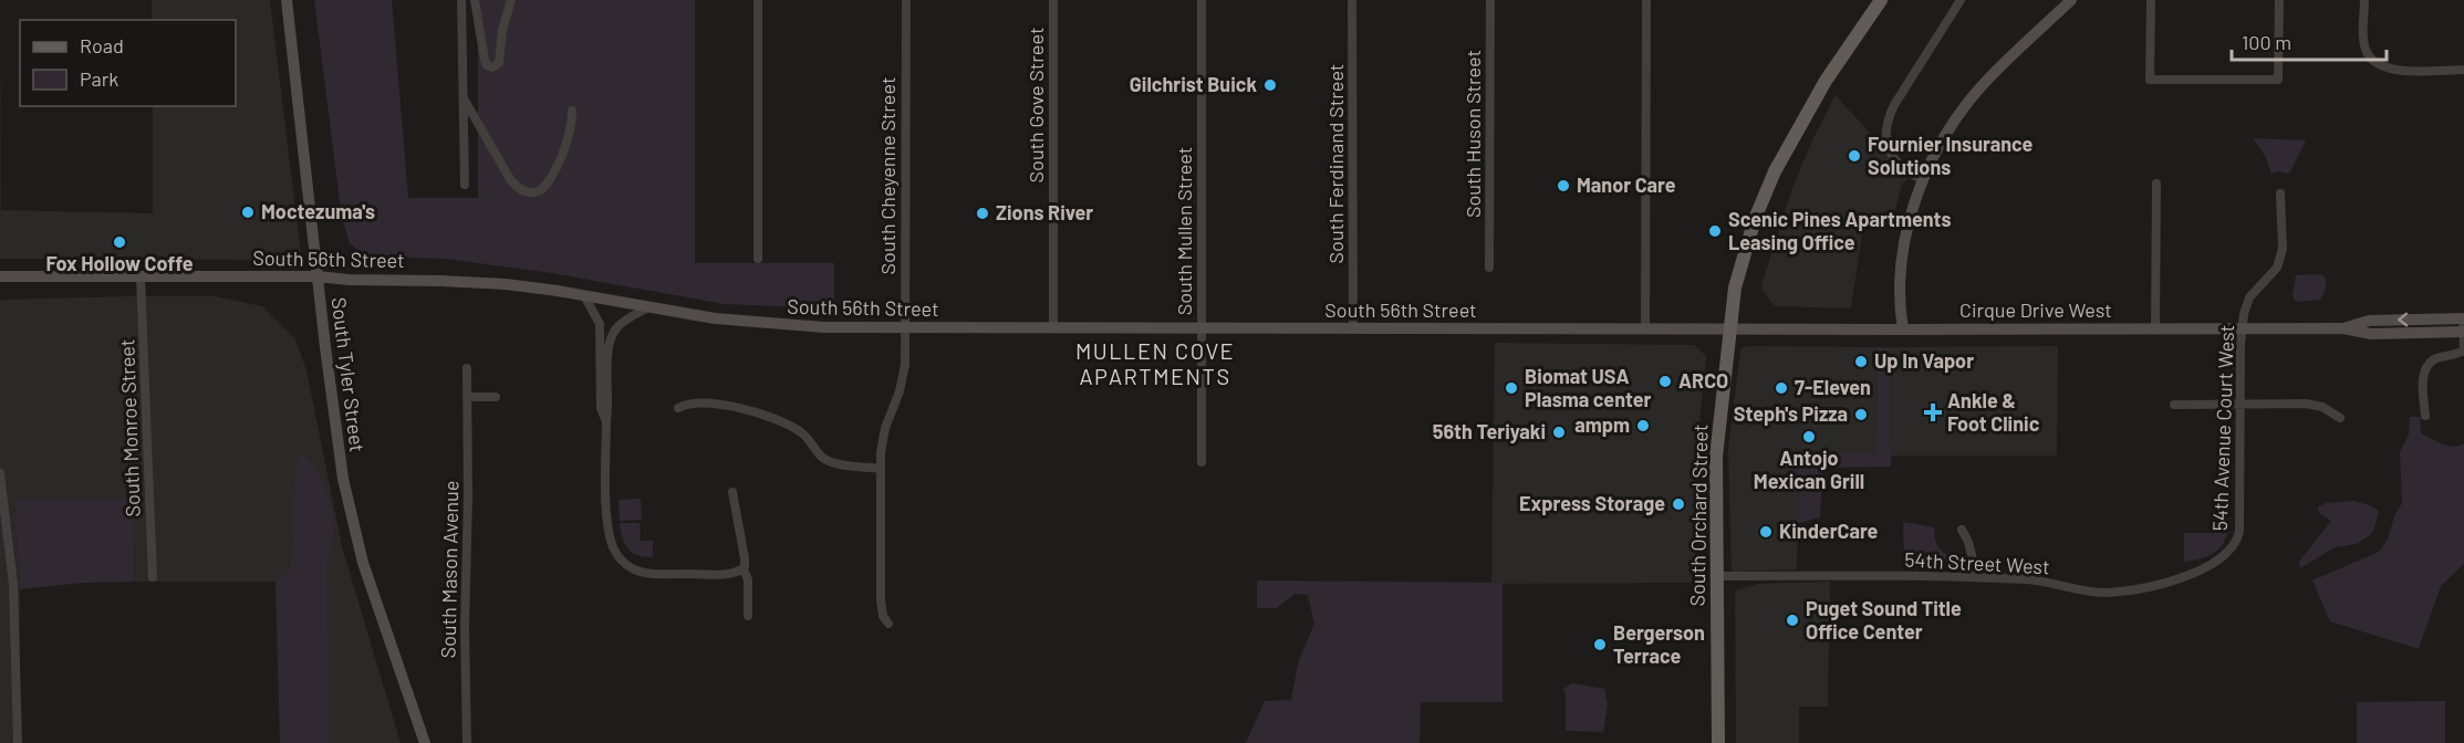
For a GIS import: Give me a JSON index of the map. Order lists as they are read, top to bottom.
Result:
{
  "streets": {
    "main road": [
      "South 56th Street",
      "Cirque Drive West",
      "South Tyler Street",
      "South Orchard Street"
    ],
    "street": [
      "South Gove Street",
      "South Huson Street",
      "South Ferdinand Street",
      "South Cheyenne Street",
      "South Mullen Street",
      "South Monroe Street",
      "54th Avenue Court West",
      "54th Street West",
      "South Mason Avenue"
    ]
  },
  "crossings": [
    ["South Gove Street", "South 56th Street"],
    ["South Ferdinand Street", "South 56th Street"],
    ["South Cheyenne Street", "South 56th Street"],
    ["South Mullen Street", "South 56th Street"],
    ["South 56th Street", "Cirque Drive West"],
    ["South 56th Street", "South Tyler Street"],
    ["South 56th Street", "South Monroe Street"],
    ["South 56th Street", "South Orchard Street"],
    ["Cirque Drive West", "54th Avenue Court West"],
    ["Cirque Drive West", "South Orchard Street"],
    ["54th Avenue Court West", "54th Street West"],
    ["South Orchard Street", "54th Street West"]
  ],
  "districts": ["MULLEN COVE APARTMENTS"],
  "places": {
    "other": [
      "Gilchrist Buick",
      "Fournier Insurance Solutions",
      "Manor Care",
      "Moctezuma's",
      "Zions River",
      "Scenic Pines Apartments Leasing Office",
      "Fox Hollow Coffe",
      "Up In Vapor",
      "ARCO",
      "Biomat USA Plasma center",
      "7-Eleven",
      "Steph's Pizza",
      "ampm",
      "56th Teriyaki",
      "Antojo Mexican Grill",
      "Express Storage",
      "KinderCare",
      "Puget Sound Title Office Center",
      "Bergerson Terrace"
    ],
    "health": ["Ankle & Foot Clinic"]
  },
  "legend": ["Road", "Park"],
  "scale_bar": "100 m"
}
